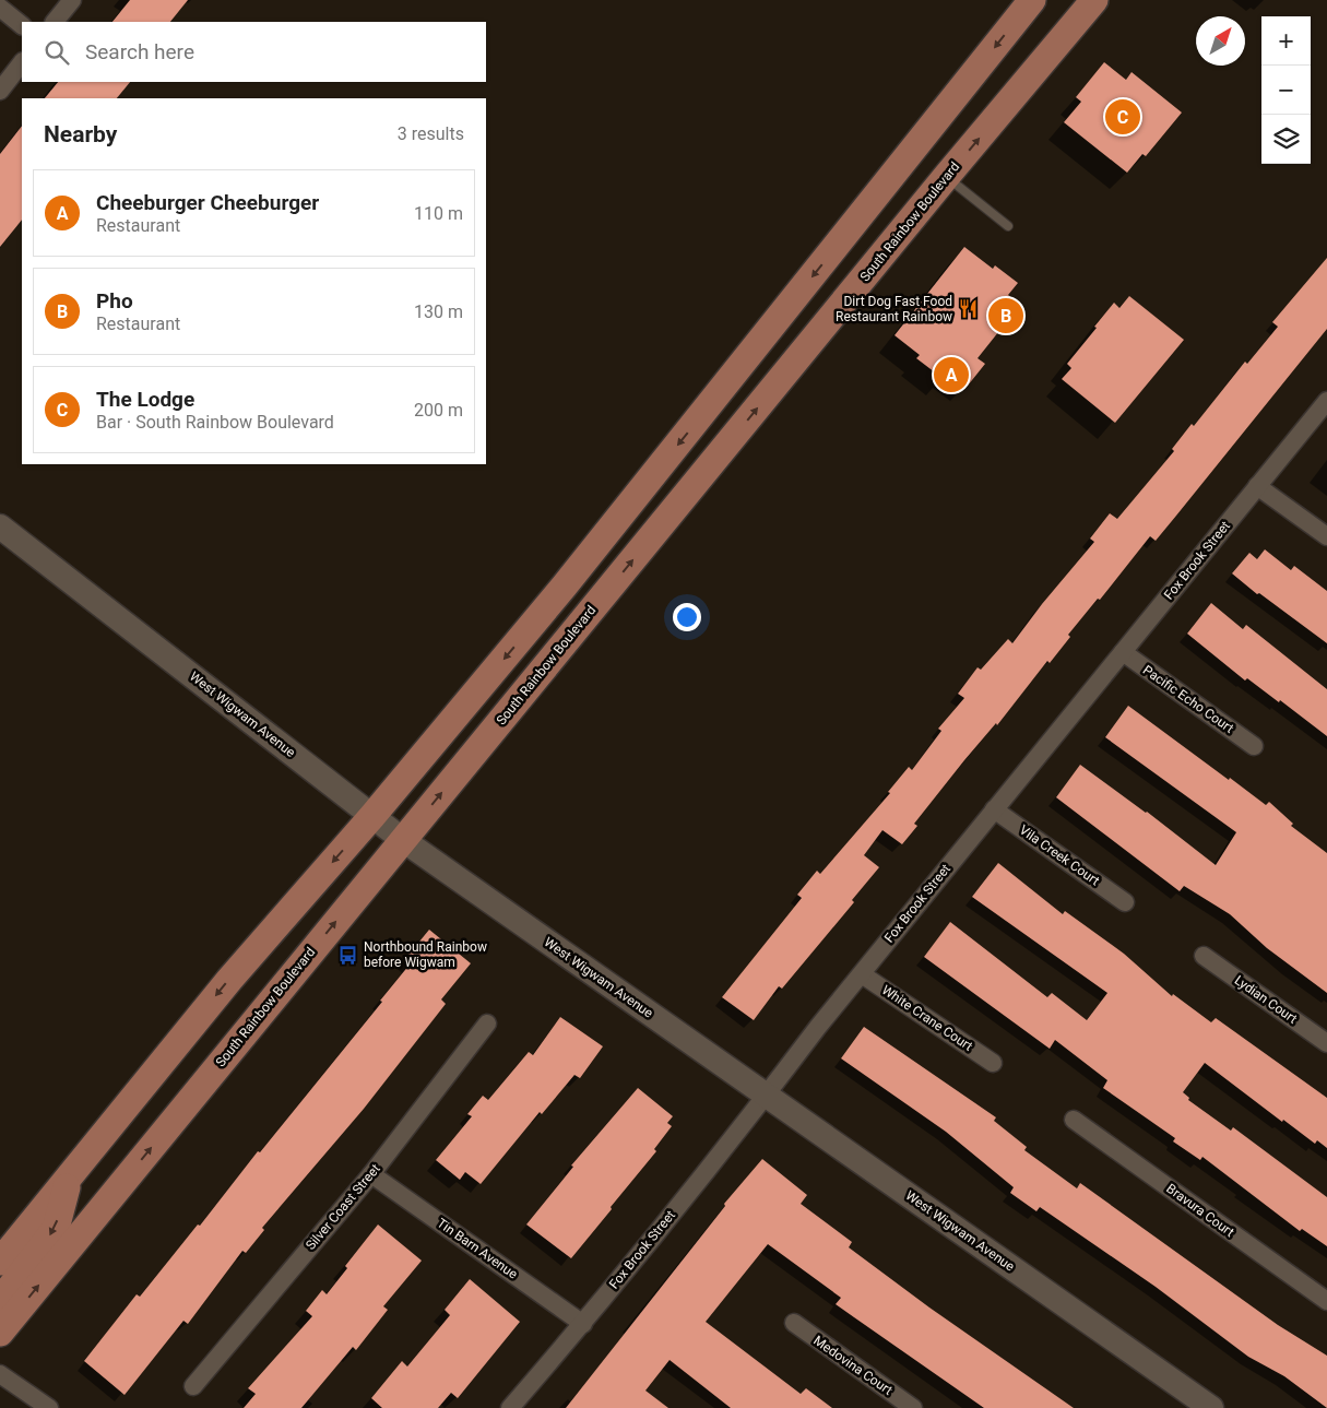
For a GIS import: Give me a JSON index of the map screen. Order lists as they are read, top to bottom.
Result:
{
  "streets": {
    "main road": ["South Rainbow Boulevard"],
    "street": [
      "Fox Brook Street",
      "Pacific Echo Court",
      "West Wigwam Avenue",
      "Vila Creek Court",
      "Lydian Court",
      "White Crane Court",
      "Silver Coast Street",
      "Bravura Court",
      "Tin Barn Avenue",
      "Medovina Court"
    ]
  },
  "crossings": [
    ["South Rainbow Boulevard", "West Wigwam Avenue"],
    ["Fox Brook Street", "Pacific Echo Court"],
    ["Fox Brook Street", "West Wigwam Avenue"],
    ["Fox Brook Street", "Vila Creek Court"],
    ["Fox Brook Street", "White Crane Court"],
    ["Fox Brook Street", "Tin Barn Avenue"],
    ["Silver Coast Street", "Tin Barn Avenue"]
  ],
  "places": {
    "restaurant": ["Dirt Dog Fast Food Restaurant Rainbow"],
    "bus stop": ["Northbound Rainbow before Wigwam"]
  },
  "north": "top right",
  "page": {
    "map_buttons": ["+", "−"],
    "search": "Search here",
    "pins": ["C", "B", "A"],
    "heading": ["Nearby", "3 results"],
    "list": [
      {
        "mark": "A",
        "name": "Cheeburger Cheeburger",
        "note": "Restaurant",
        "value": "110 m"
      },
      {
        "mark": "B",
        "name": "Pho",
        "note": "Restaurant",
        "value": "130 m"
      },
      {
        "mark": "C",
        "name": "The Lodge",
        "note": "Bar · South Rainbow Boulevard",
        "value": "200 m"
      }
    ]
  }
}
